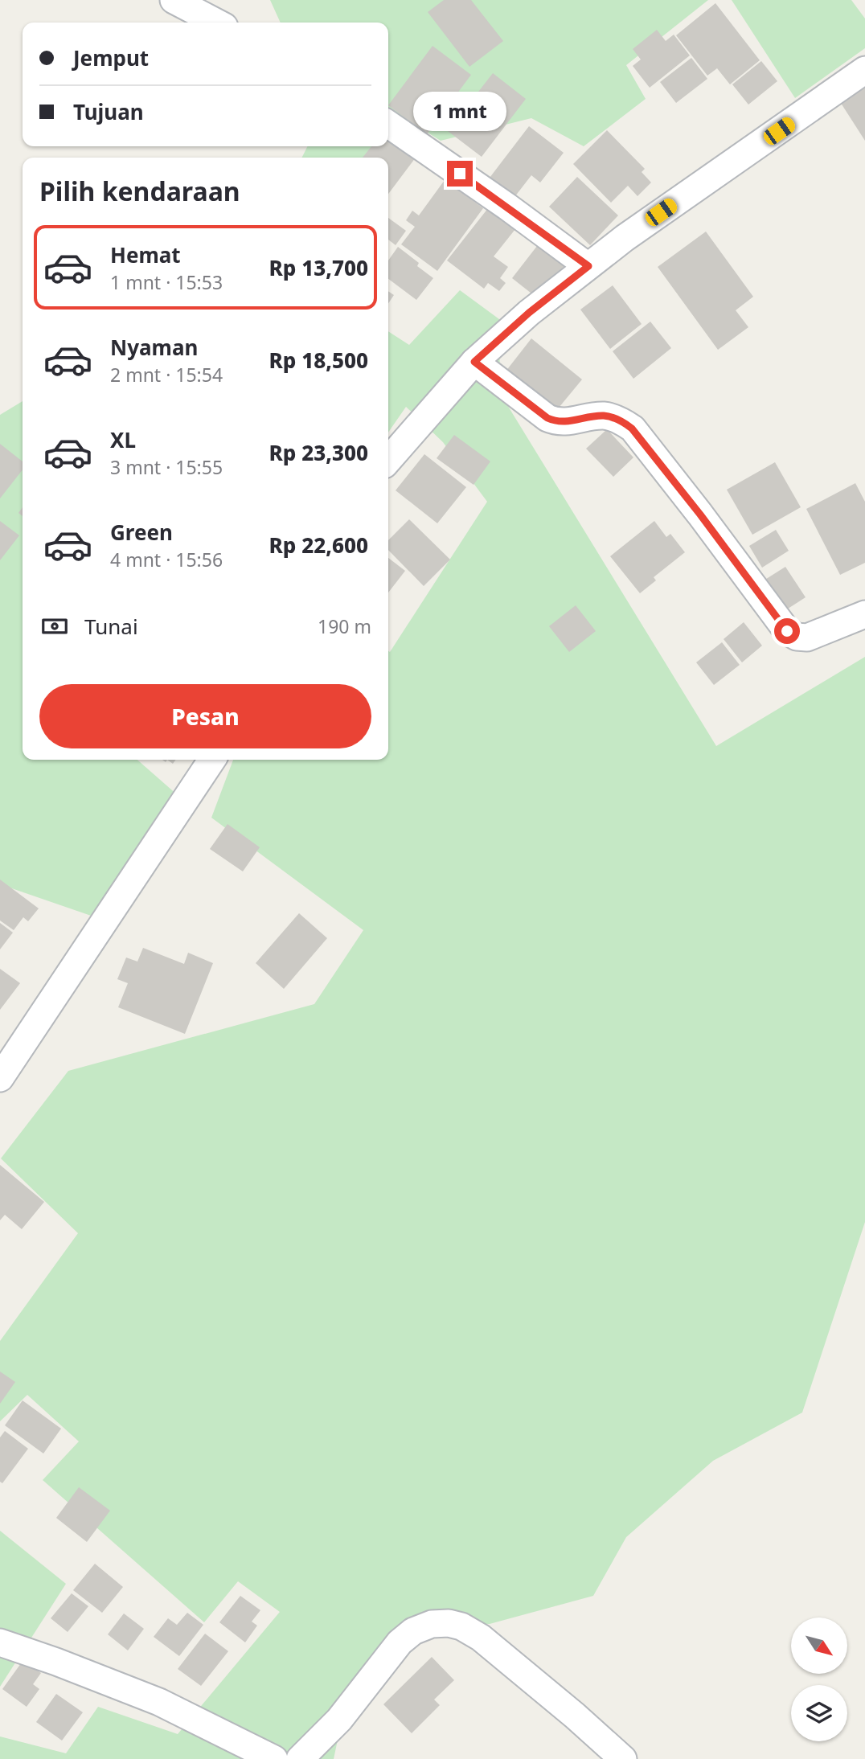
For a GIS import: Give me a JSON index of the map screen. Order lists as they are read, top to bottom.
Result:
{
  "north": "bottom right",
  "page": {
    "banner": ["Jemput", "Tujuan"],
    "bubble": "1 mnt",
    "heading": "Pilih kendaraan",
    "list": [
      {
        "name": "Hemat",
        "note": "1 mnt · 15:53",
        "value": "Rp 13,700"
      },
      {
        "name": "Nyaman",
        "note": "2 mnt · 15:54",
        "value": "Rp 18,500"
      },
      {
        "name": "XL",
        "note": "3 mnt · 15:55",
        "value": "Rp 23,300"
      },
      {
        "name": "Green",
        "note": "4 mnt · 15:56",
        "value": "Rp 22,600"
      }
    ],
    "pay": ["Tunai", "190 m"],
    "buttons": "Pesan"
  }
}
